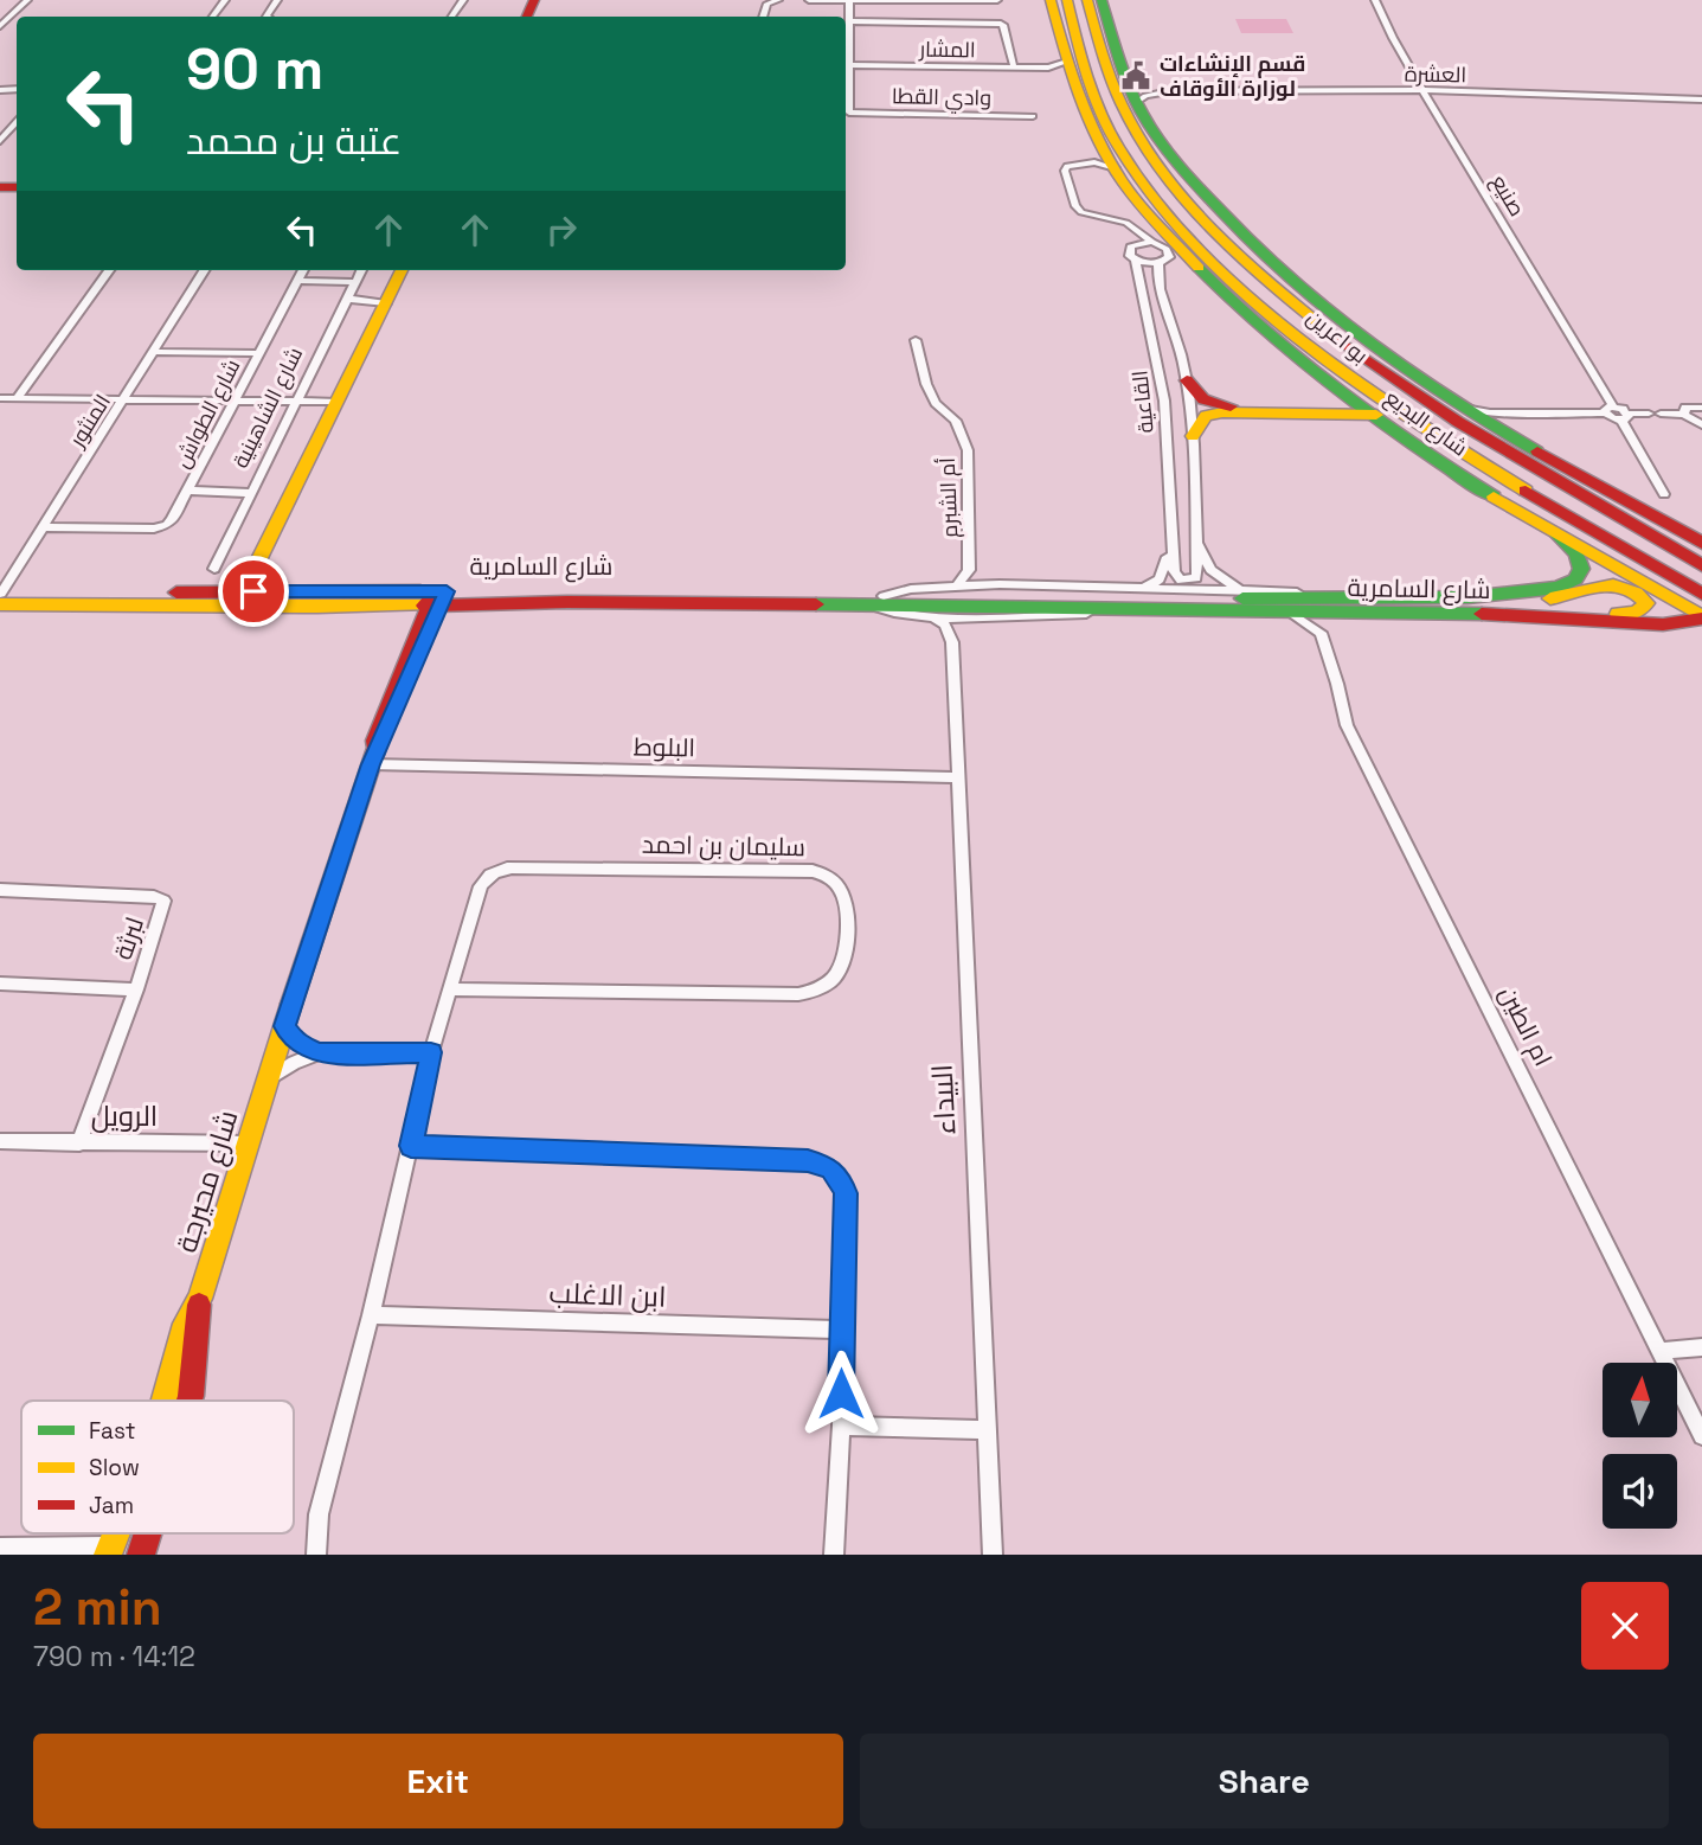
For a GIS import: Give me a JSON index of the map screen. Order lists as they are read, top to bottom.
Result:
{
  "streets": {
    "main road": [
      "بو اعرين",
      "شارع البديع",
      "شارع السامرية",
      "شارع محيرجة"
    ],
    "street": [
      "المشار",
      "العشرة",
      "وادي القطا",
      "صنيع",
      "القاعية",
      "شارع الشاهينية",
      "شارع الطواش",
      "المنثور",
      "أم الشبرم",
      "البلوط",
      "سليمان بن احمد",
      "لبرثة",
      "ام الطين",
      "البيداء",
      "الرويل",
      "ابن الاغلب"
    ]
  },
  "crossings": [
    ["العشرة", "صنيع"],
    ["العشرة", "شارع البديع"],
    ["بو اعرين", "شارع البديع"],
    ["القاعية", "شارع السامرية"],
    ["شارع الشاهينية", "شارع الطواش"],
    ["شارع الطواش", "المنثور"],
    ["المنثور", "شارع السامرية"],
    ["شارع البديع", "شارع السامرية"],
    ["أم الشبرم", "شارع السامرية"],
    ["شارع السامرية", "شارع محيرجة"],
    ["البلوط", "البيداء"],
    ["البلوط", "شارع محيرجة"],
    ["سليمان بن احمد", "ابن الاغلب"],
    ["لبرثة", "الرويل"],
    ["الرويل", "شارع محيرجة"]
  ],
  "places": {
    "public building": ["قسم الإنشاءات لوزارة الأوقاف"]
  },
  "legend": ["Fast", "Slow", "Jam"],
  "north": "top",
  "page": {
    "turn": ["90 m", "عتبة بن محمد"],
    "heading": ["2 min", "790 m · 14:12"],
    "buttons": ["Exit", "Share"]
  }
}
